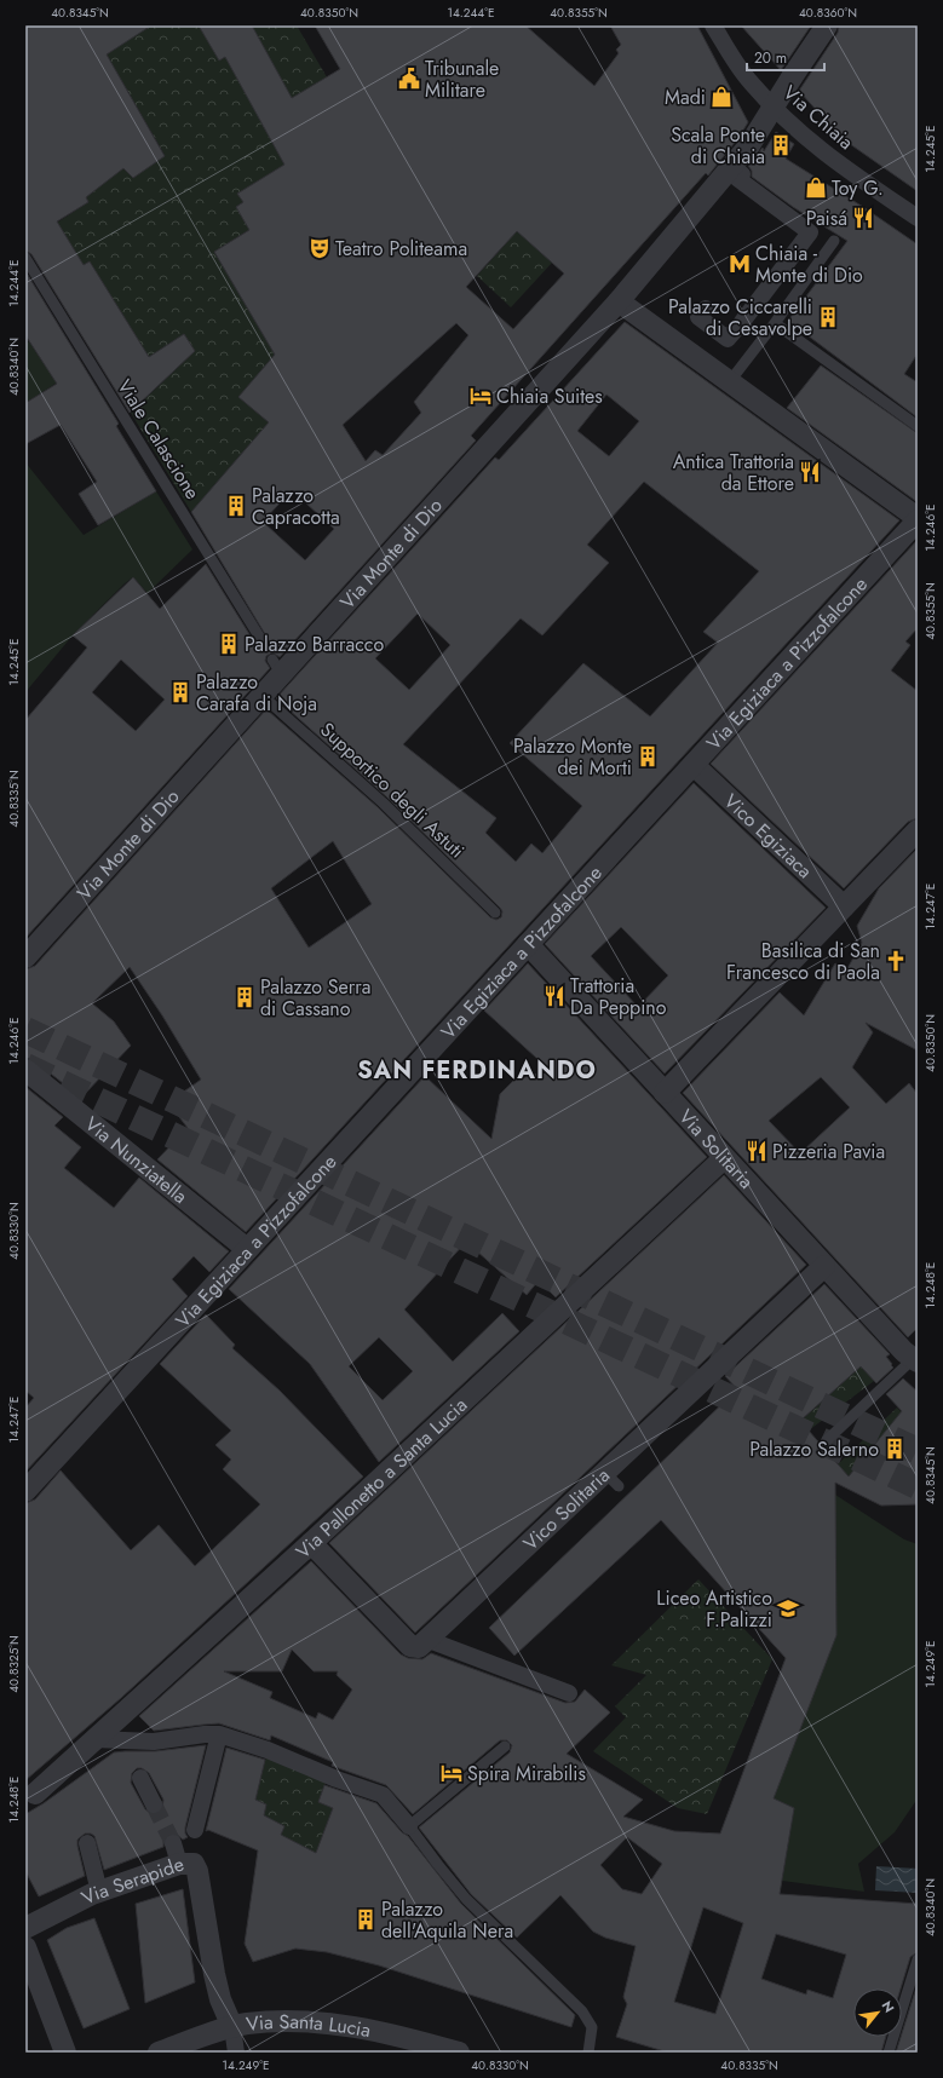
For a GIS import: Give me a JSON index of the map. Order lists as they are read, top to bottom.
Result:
{
  "streets": {
    "street": [
      "Via Chiaia",
      "Via Monte di Dio",
      "Via Egiziaca a Pizzofalcone",
      "Vico Egiziaca",
      "Via Solitaria",
      "Via Nunziatella",
      "Via Pallonetto a Santa Lucia",
      "Vico Solitaria",
      "Via Serapide",
      "Via Santa Lucia"
    ],
    "lane": ["Viale Calascione", "Supportico degli Astuti"]
  },
  "crossings": [
    ["Via Monte di Dio", "Supportico degli Astuti"],
    ["Via Egiziaca a Pizzofalcone", "Vico Egiziaca"],
    ["Via Egiziaca a Pizzofalcone", "Via Solitaria"],
    ["Via Egiziaca a Pizzofalcone", "Via Nunziatella"],
    ["Via Solitaria", "Via Pallonetto a Santa Lucia"],
    ["Via Solitaria", "Vico Solitaria"],
    ["Via Serapide", "Via Santa Lucia"]
  ],
  "districts": ["SAN FERDINANDO"],
  "places": {
    "public building": ["Tribunale Militare"],
    "shop": ["Madi", "Toy G."],
    "building": [
      "Scala Ponte di Chiaia",
      "Palazzo Ciccarelli di Cesavolpe",
      "Palazzo Capracotta",
      "Palazzo Barracco",
      "Palazzo Carafa di Noja",
      "Palazzo Monte dei Morti",
      "Palazzo Serra di Cassano",
      "Palazzo Salerno",
      "Palazzo dell'Aquila Nera"
    ],
    "restaurant": [
      "Paisá",
      "Antica Trattoria da Ettore",
      "Trattoria Da Peppino",
      "Pizzeria Pavia"
    ],
    "theatre": ["Teatro Politeama"],
    "metro station": ["Chiaia - Monte di Dio"],
    "hotel": ["Chiaia Suites", "Spira Mirabilis"],
    "church": ["Basilica di San Francesco di Paola"],
    "school or university": ["Liceo Artistico F.Palizzi"]
  },
  "scale_bar": "20 m",
  "north": "top right",
  "coordinates": [
    "40.8345°N",
    "40.8350°N",
    "14.244°E",
    "40.8355°N",
    "40.8360°N",
    "14.245°E",
    "40.8340°N",
    "14.246°E",
    "40.8335°N",
    "14.247°E",
    "40.8330°N",
    "14.248°E",
    "40.8325°N",
    "14.249°E"
  ]
}
